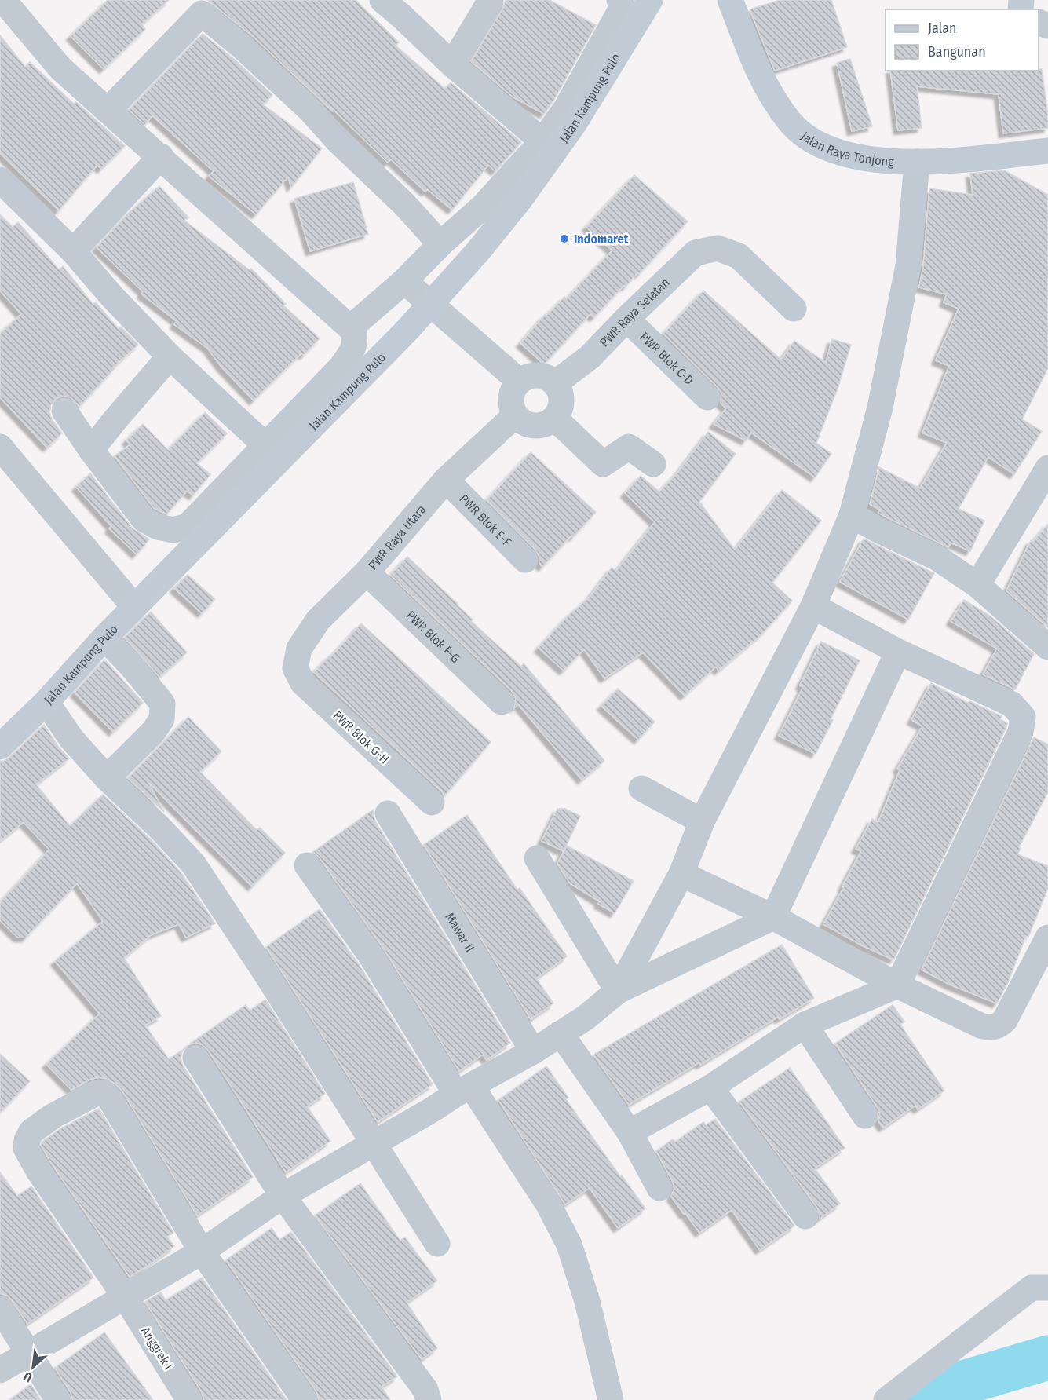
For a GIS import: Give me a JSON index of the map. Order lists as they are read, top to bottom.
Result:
{
  "streets": {
    "street": [
      "Jalan Kampung Pulo",
      "Jalan Raya Tonjong",
      "PWR Raya Selatan",
      "PWR Blok C-D",
      "PWR Blok E-F",
      "PWR Raya Utara",
      "PWR Blok F-G",
      "PWR Blok G-H",
      "Mawar II",
      "Anggrek I"
    ]
  },
  "crossings": [
    ["PWR Raya Selatan", "PWR Blok C-D"],
    ["PWR Raya Selatan", "PWR Raya Utara"],
    ["PWR Blok E-F", "PWR Raya Utara"],
    ["PWR Raya Utara", "PWR Blok F-G"],
    ["PWR Raya Utara", "PWR Blok G-H"]
  ],
  "places": ["Indomaret"],
  "legend": ["Jalan", "Bangunan"],
  "north": "bottom left"
}
